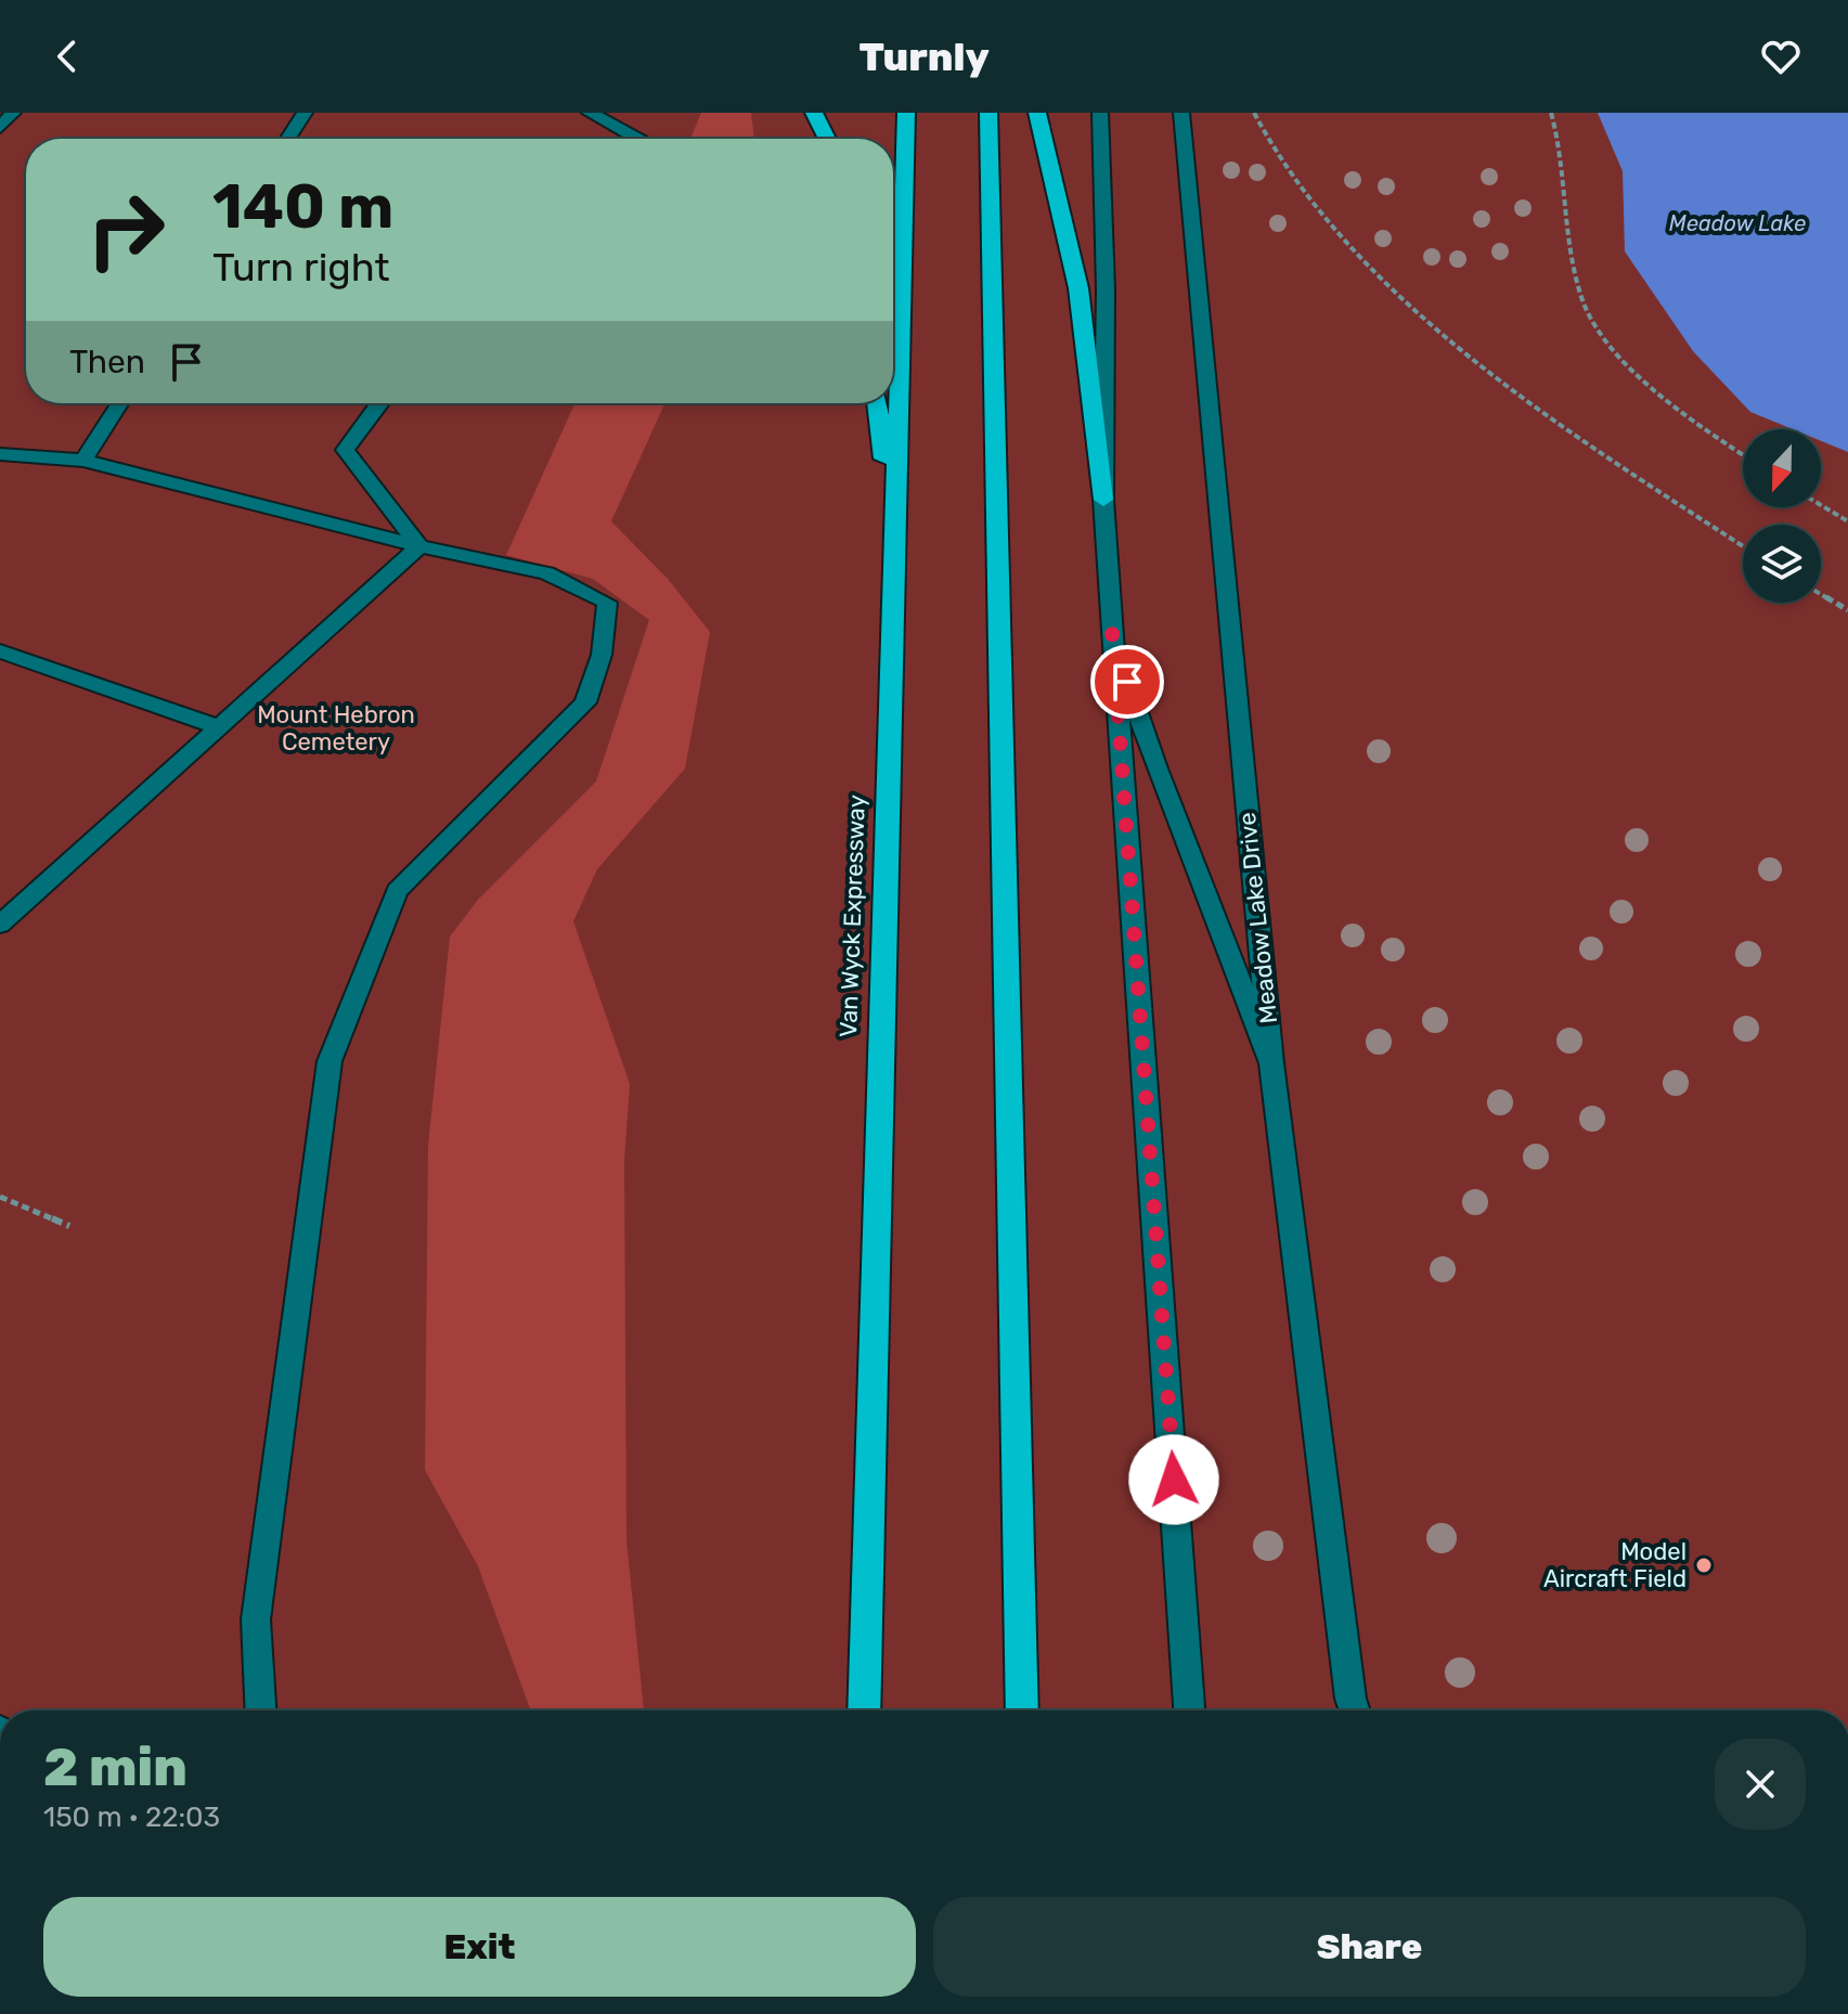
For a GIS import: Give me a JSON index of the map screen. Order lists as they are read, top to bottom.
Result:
{
  "streets": {
    "highway": ["Van Wyck Expressway"],
    "street": ["Meadow Lake Drive"]
  },
  "water": ["Meadow Lake"],
  "parks": ["Mount Hebron Cemetery"],
  "places": ["Model Aircraft Field"],
  "north": "bottom",
  "page": {
    "header": "Turnly",
    "turn": ["140 m", "Turn right"],
    "then": "Then",
    "heading": ["2 min", "150 m · 22:03"],
    "buttons": ["Exit", "Share"]
  }
}
